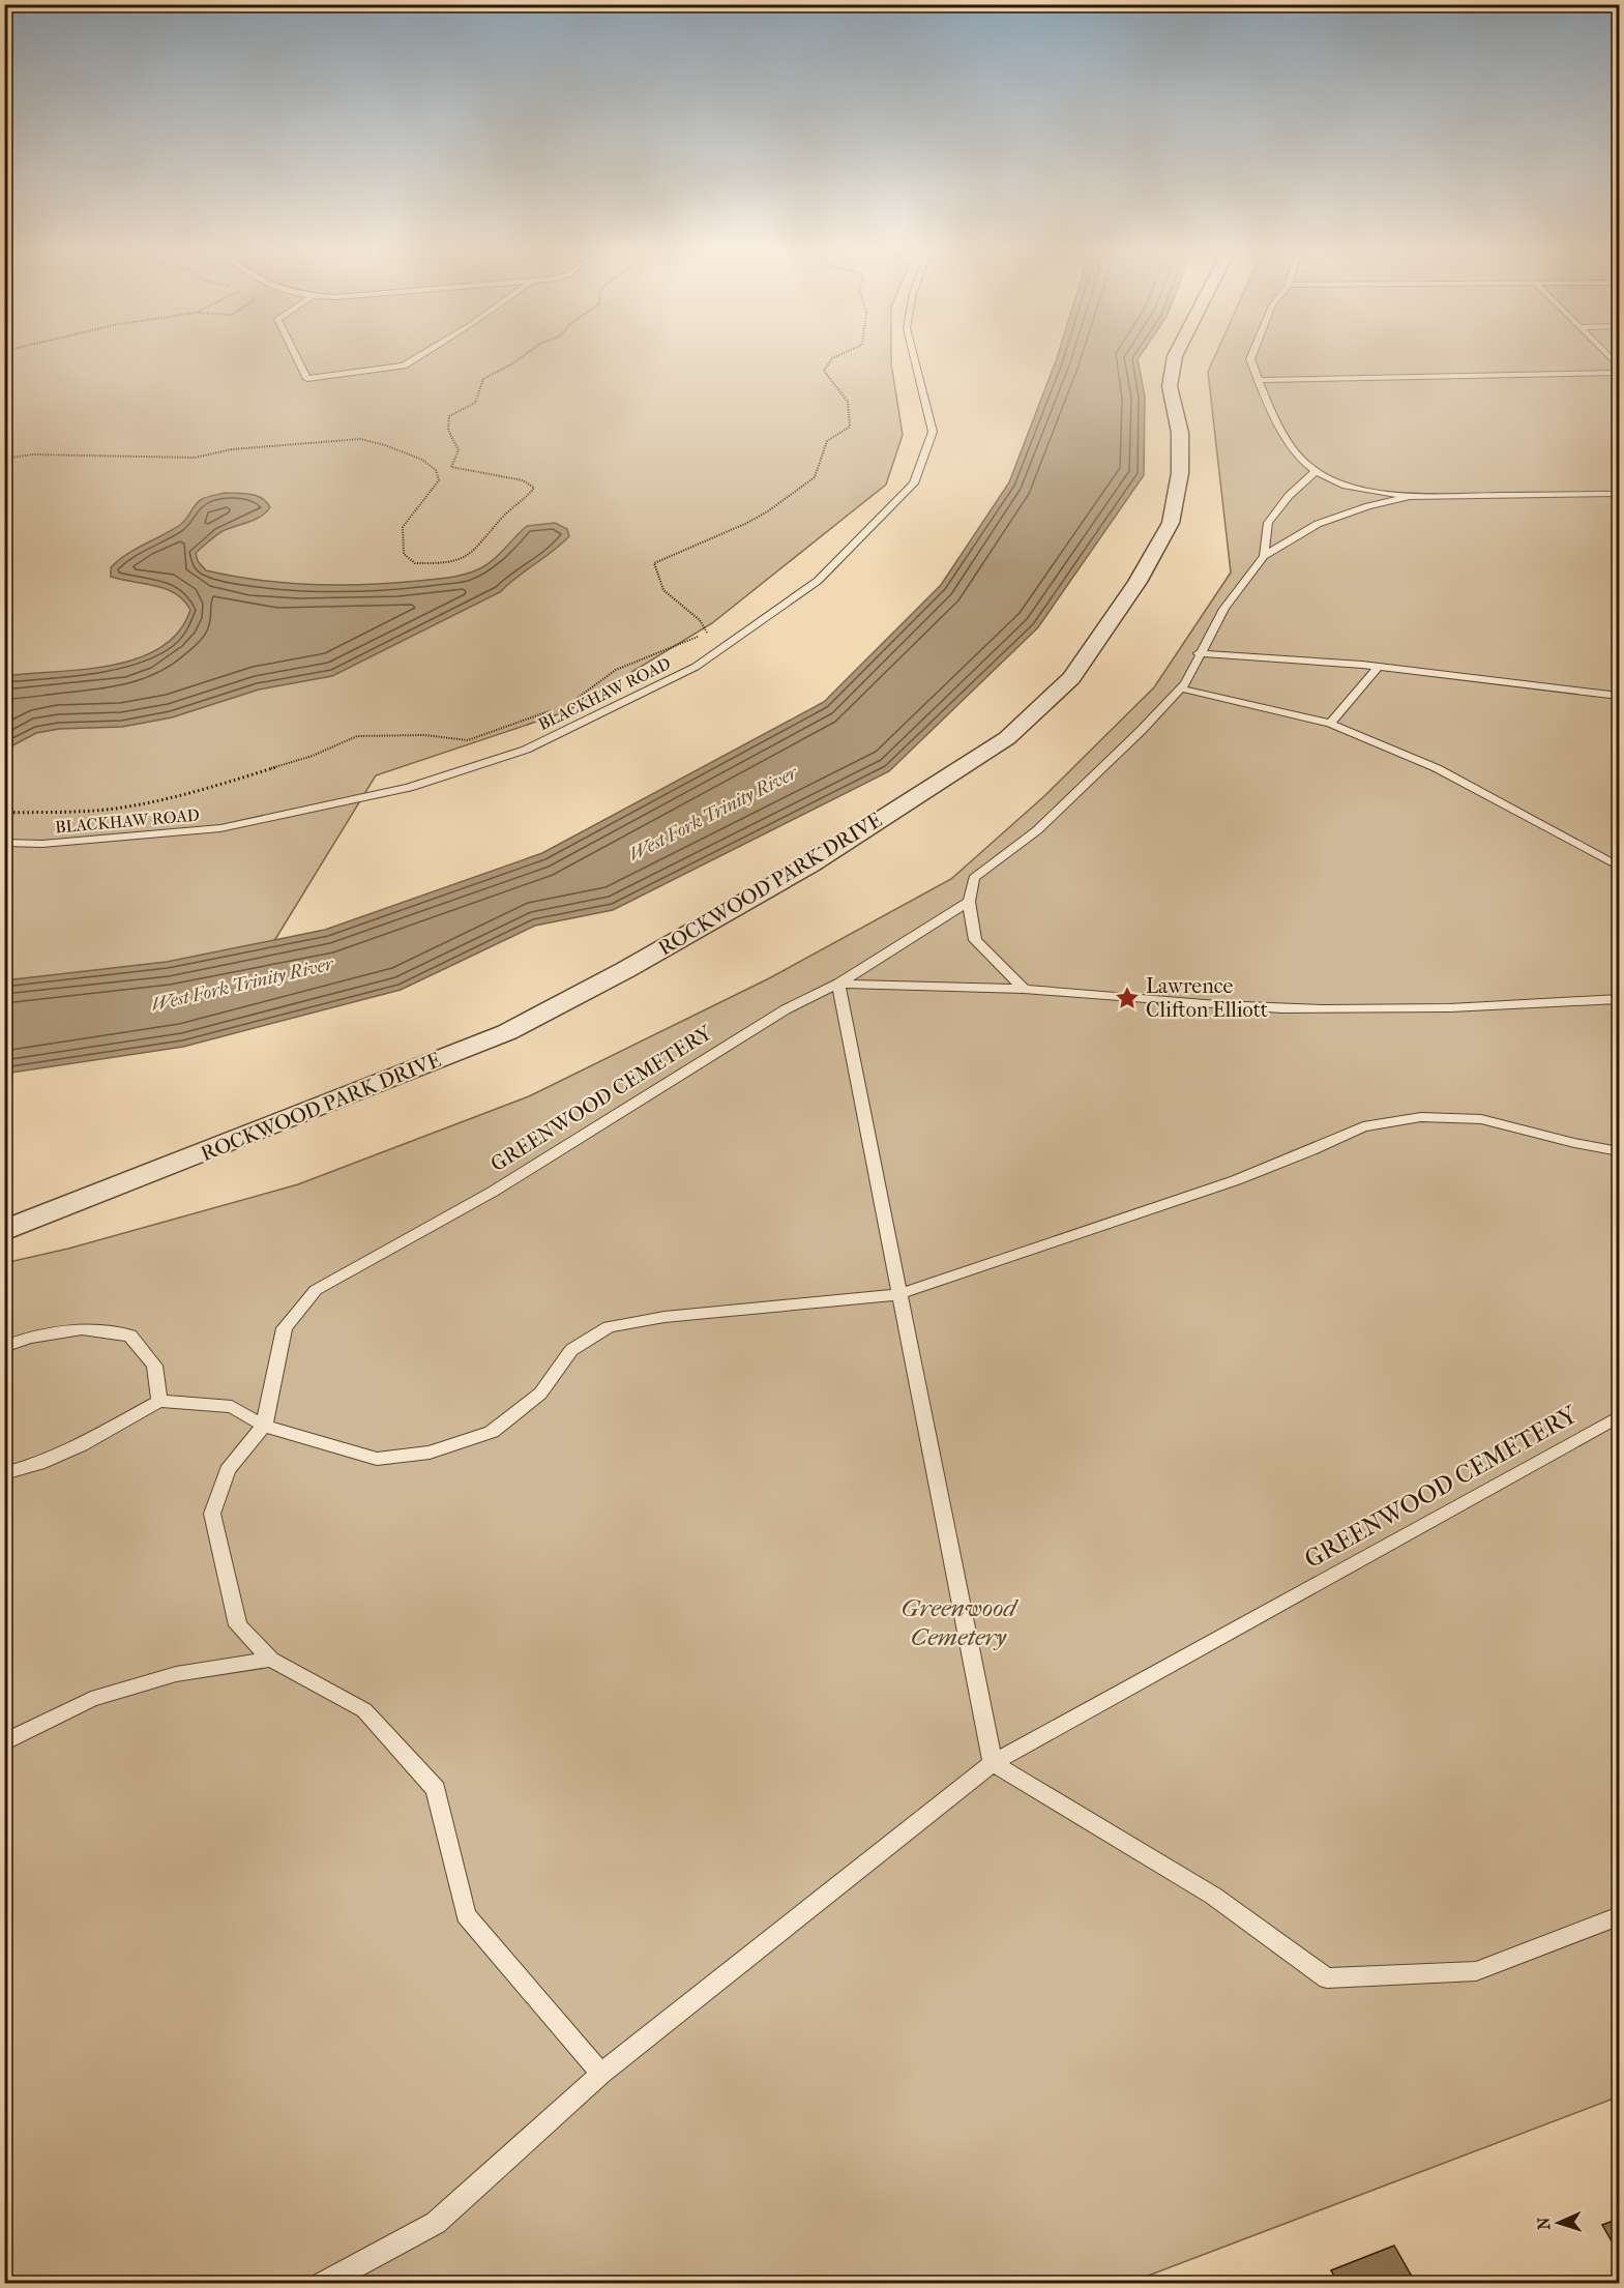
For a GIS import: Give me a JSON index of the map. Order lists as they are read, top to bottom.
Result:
{
  "streets": {
    "street": ["ROCKWOOD PARK DRIVE"],
    "lane": ["BLACKHAW ROAD", "GREENWOOD CEMETERY"]
  },
  "water": ["West Fork Trinity River"],
  "parks": ["Greenwood Cemetery"],
  "places": {
    "place": ["Lawrence Clifton Elliott"]
  },
  "north": "left"
}
